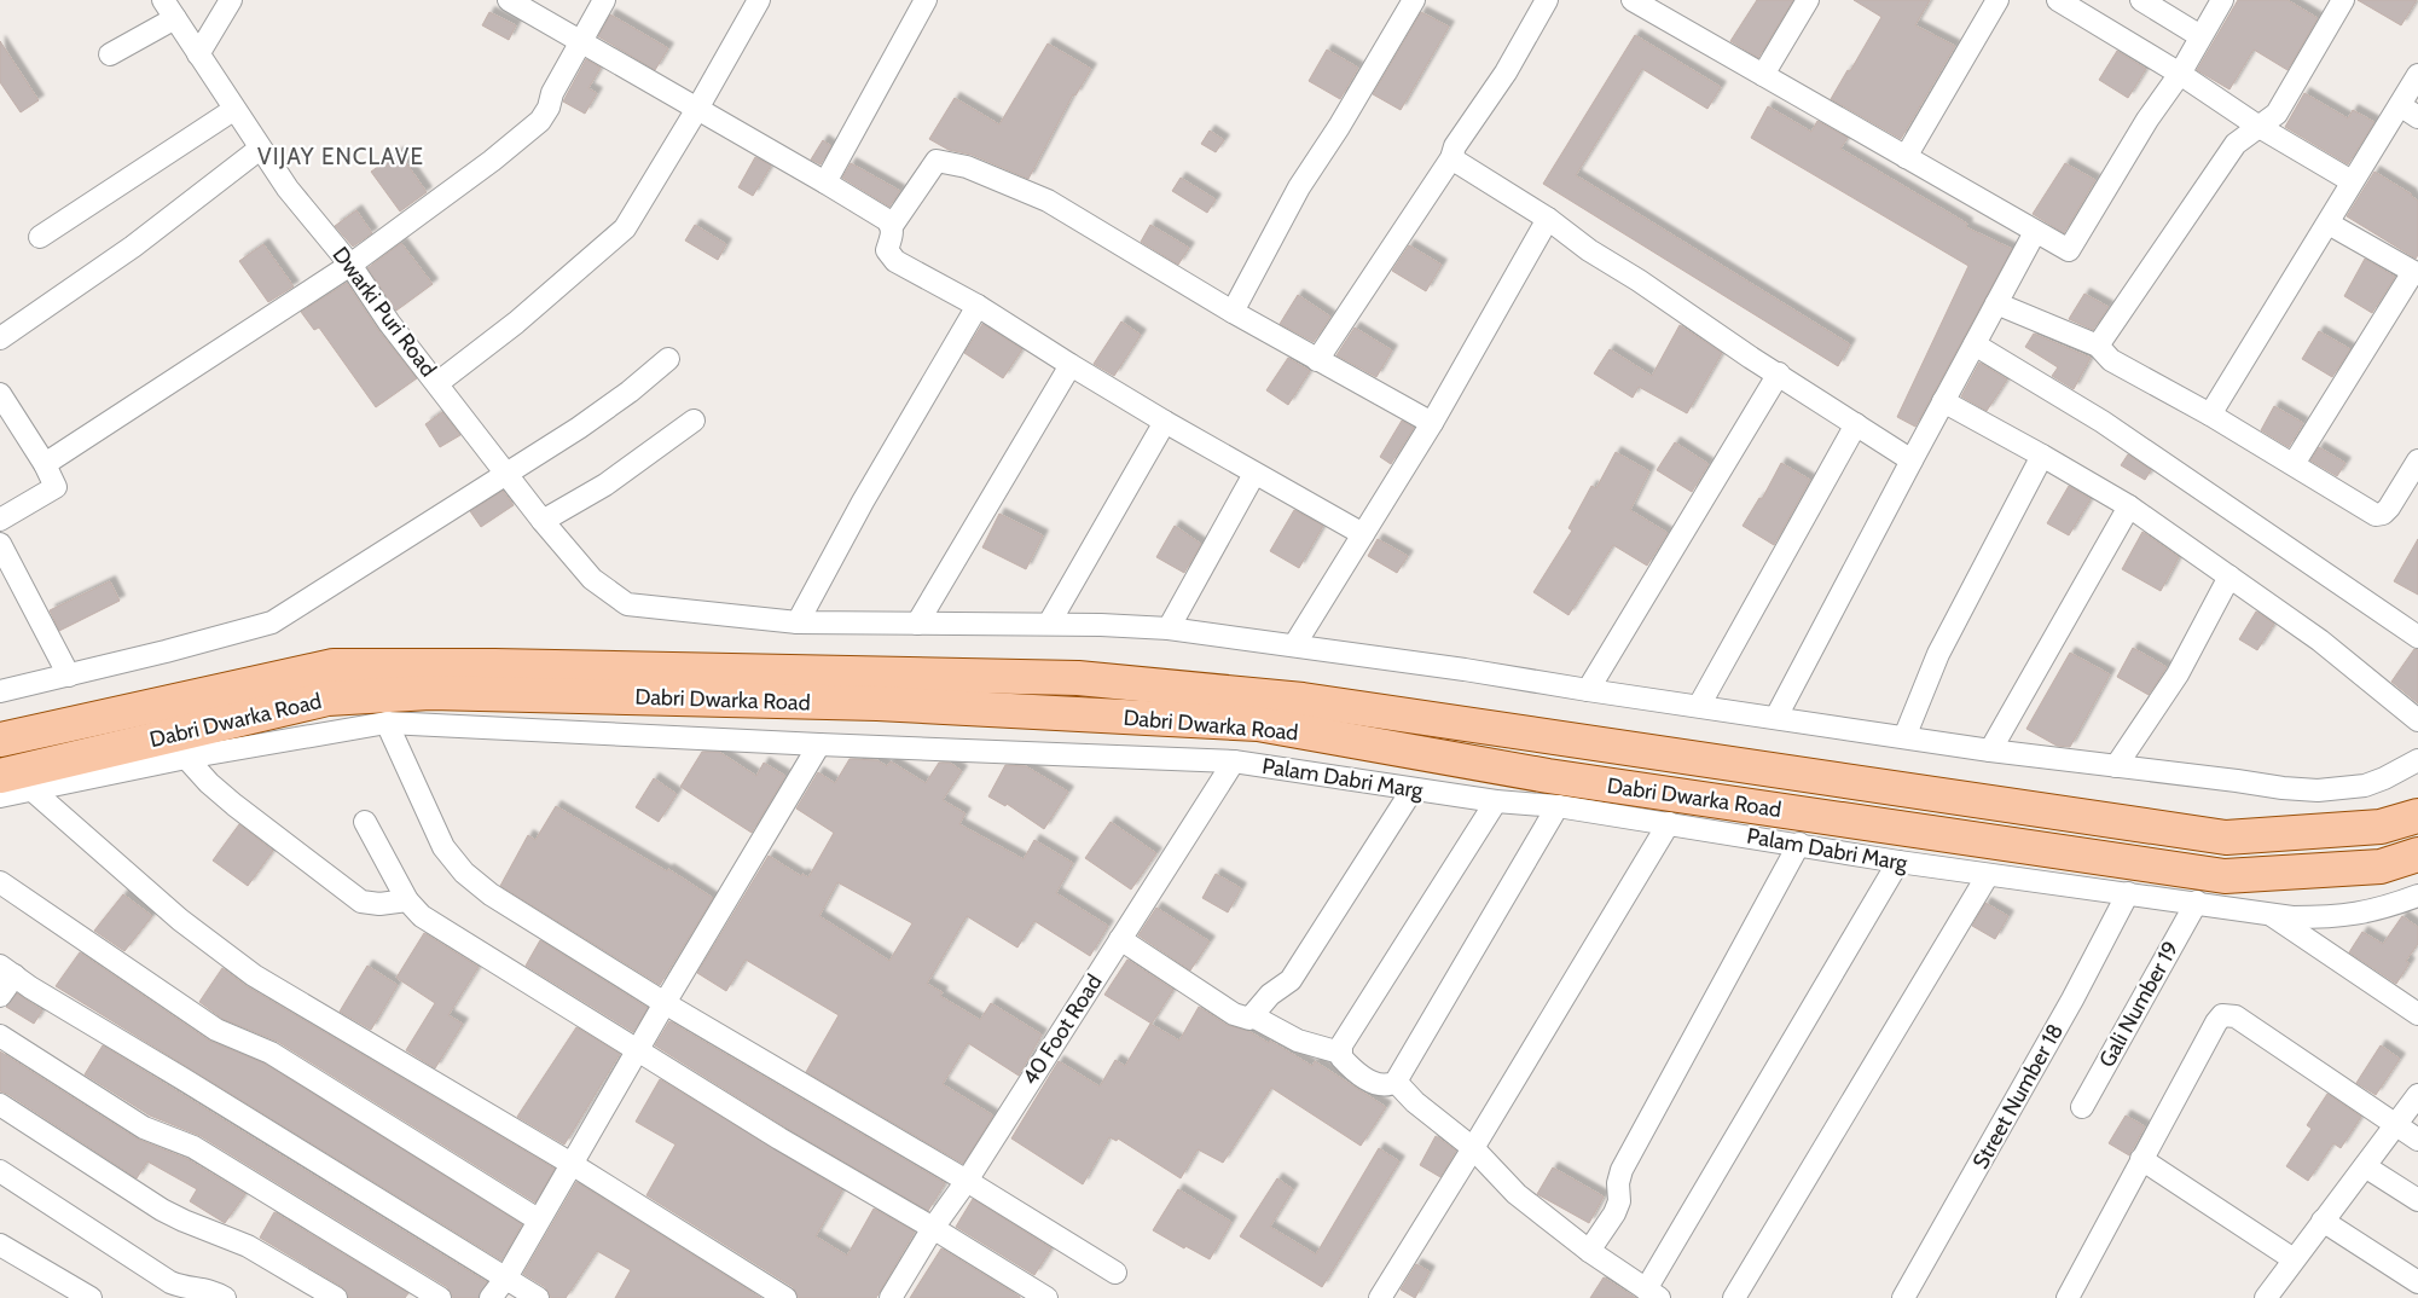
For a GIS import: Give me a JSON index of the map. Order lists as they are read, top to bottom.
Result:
{
  "streets": {
    "main road": ["Dabri Dwarka Road"],
    "street": [
      "Dwarki Puri Road",
      "Palam Dabri Marg",
      "Gali Number 19",
      "40 Foot Road",
      "Street Number 18"
    ]
  },
  "crossings": [
    ["Dabri Dwarka Road", "Palam Dabri Marg"],
    ["Palam Dabri Marg", "Gali Number 19"],
    ["Palam Dabri Marg", "40 Foot Road"],
    ["Palam Dabri Marg", "Street Number 18"]
  ],
  "districts": ["VIJAY ENCLAVE"]
}
